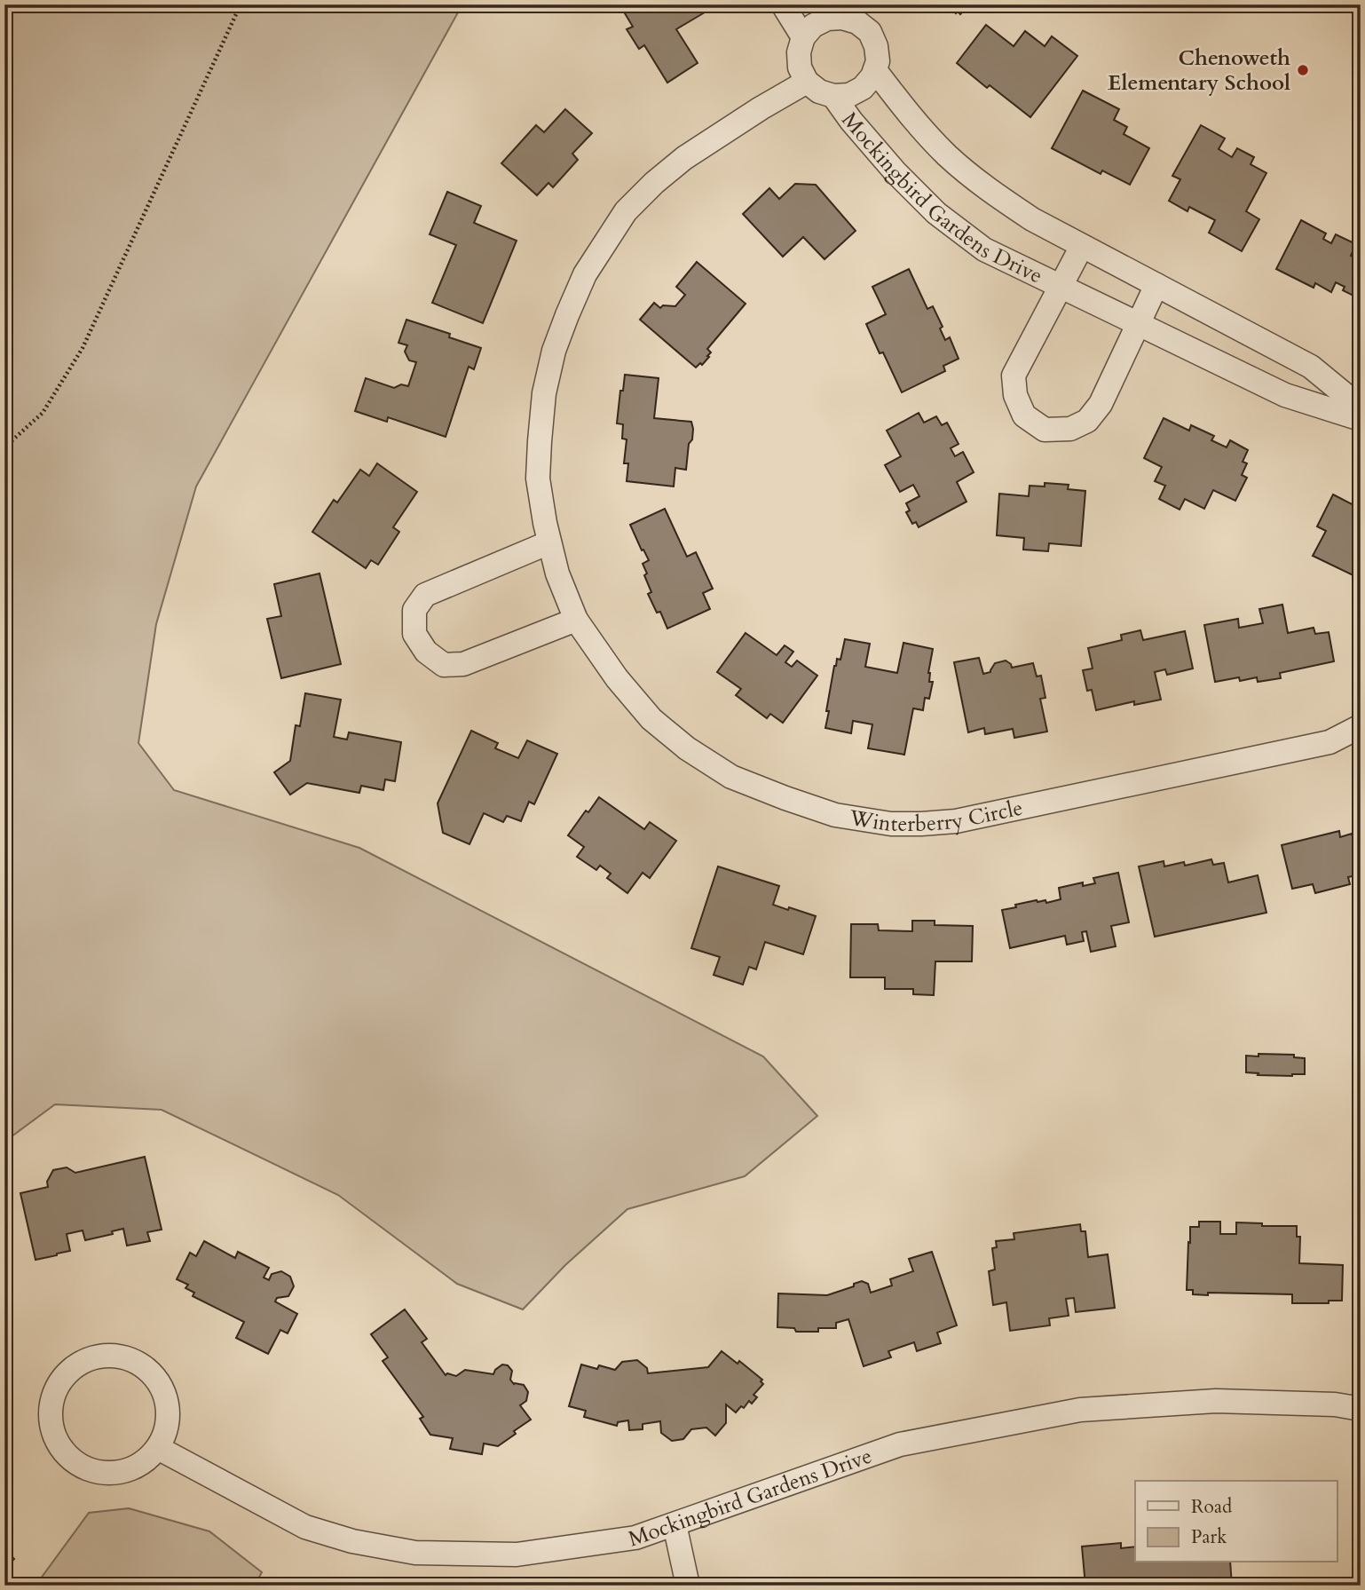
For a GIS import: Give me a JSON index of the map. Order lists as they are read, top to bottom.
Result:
{
  "streets": {
    "street": ["Mockingbird Gardens Drive", "Winterberry Circle"]
  },
  "crossings": [
    ["Mockingbird Gardens Drive", "Winterberry Circle"]
  ],
  "places": ["Chenoweth Elementary School"],
  "legend": ["Road", "Park"]
}
